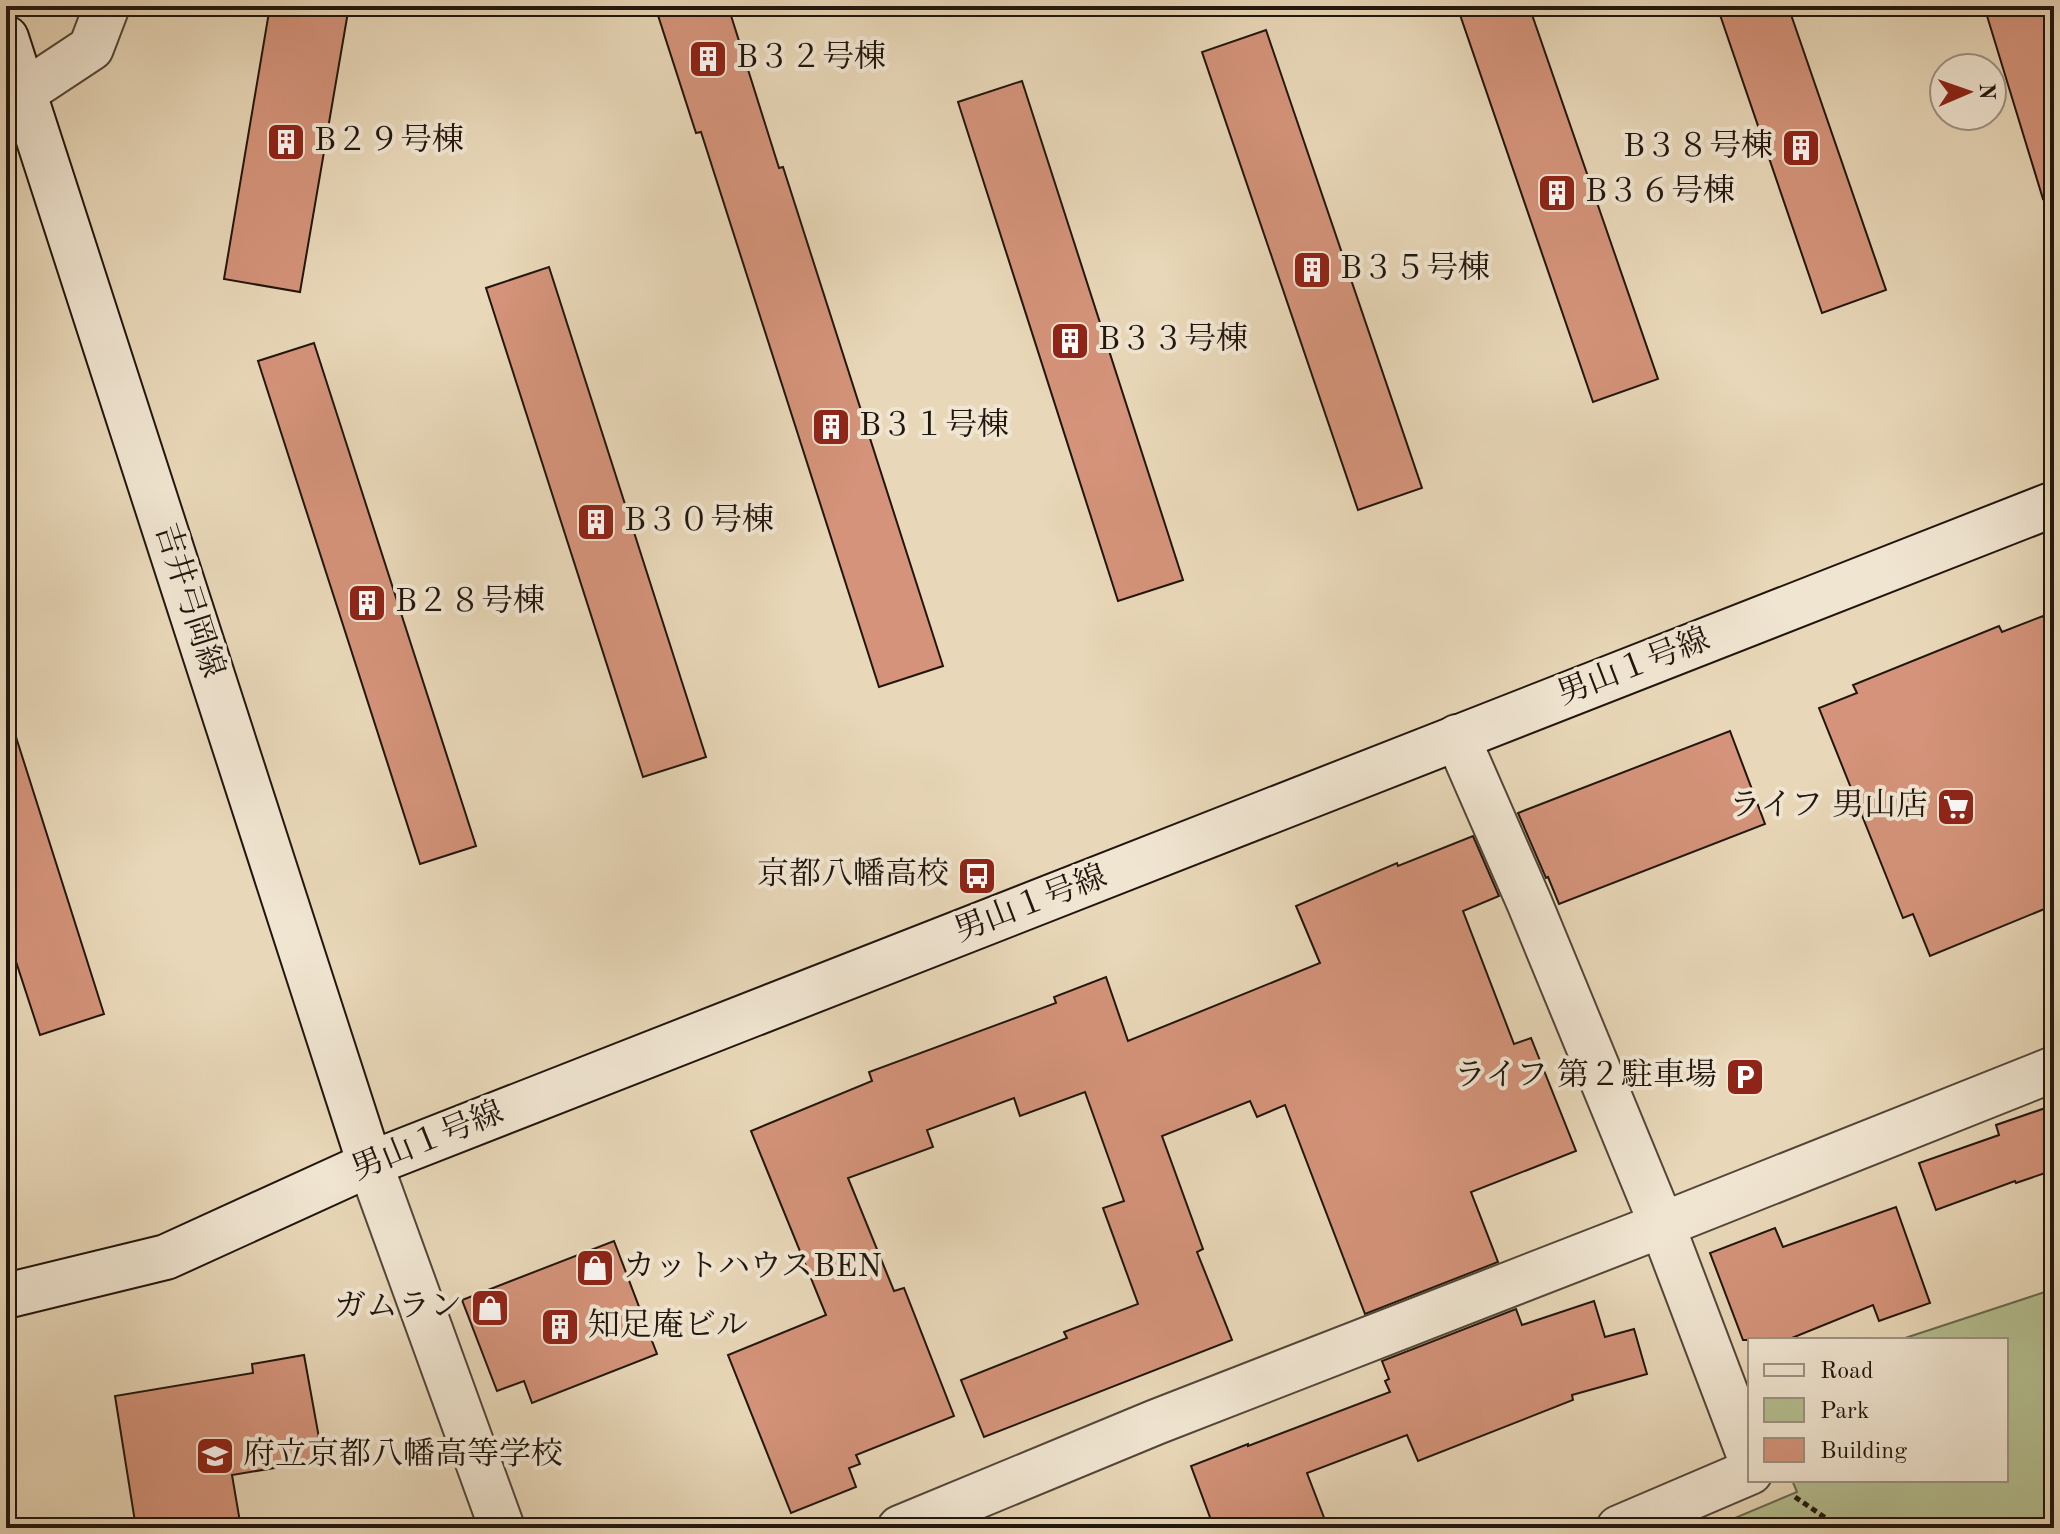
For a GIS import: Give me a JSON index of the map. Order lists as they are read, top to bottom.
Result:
{
  "streets": {
    "street": ["吉井弓岡線", "男山１号線"]
  },
  "crossings": [
    ["吉井弓岡線", "男山１号線"]
  ],
  "places": {
    "building": [
      "B３２号棟",
      "B２９号棟",
      "B３８号棟",
      "B３６号棟",
      "B３５号棟",
      "B３３号棟",
      "B３１号棟",
      "B３０号棟",
      "B２８号棟",
      "知足庵ビル"
    ],
    "supermarket": ["ライフ 男山店"],
    "bus stop": ["京都八幡高校"],
    "parking": ["ライフ 第２駐車場"],
    "shop": ["カットハウスBEN", "ガムラン"],
    "school or university": ["府立京都八幡高等学校"]
  },
  "legend": ["Road", "Park", "Building"],
  "north": "right"
}
